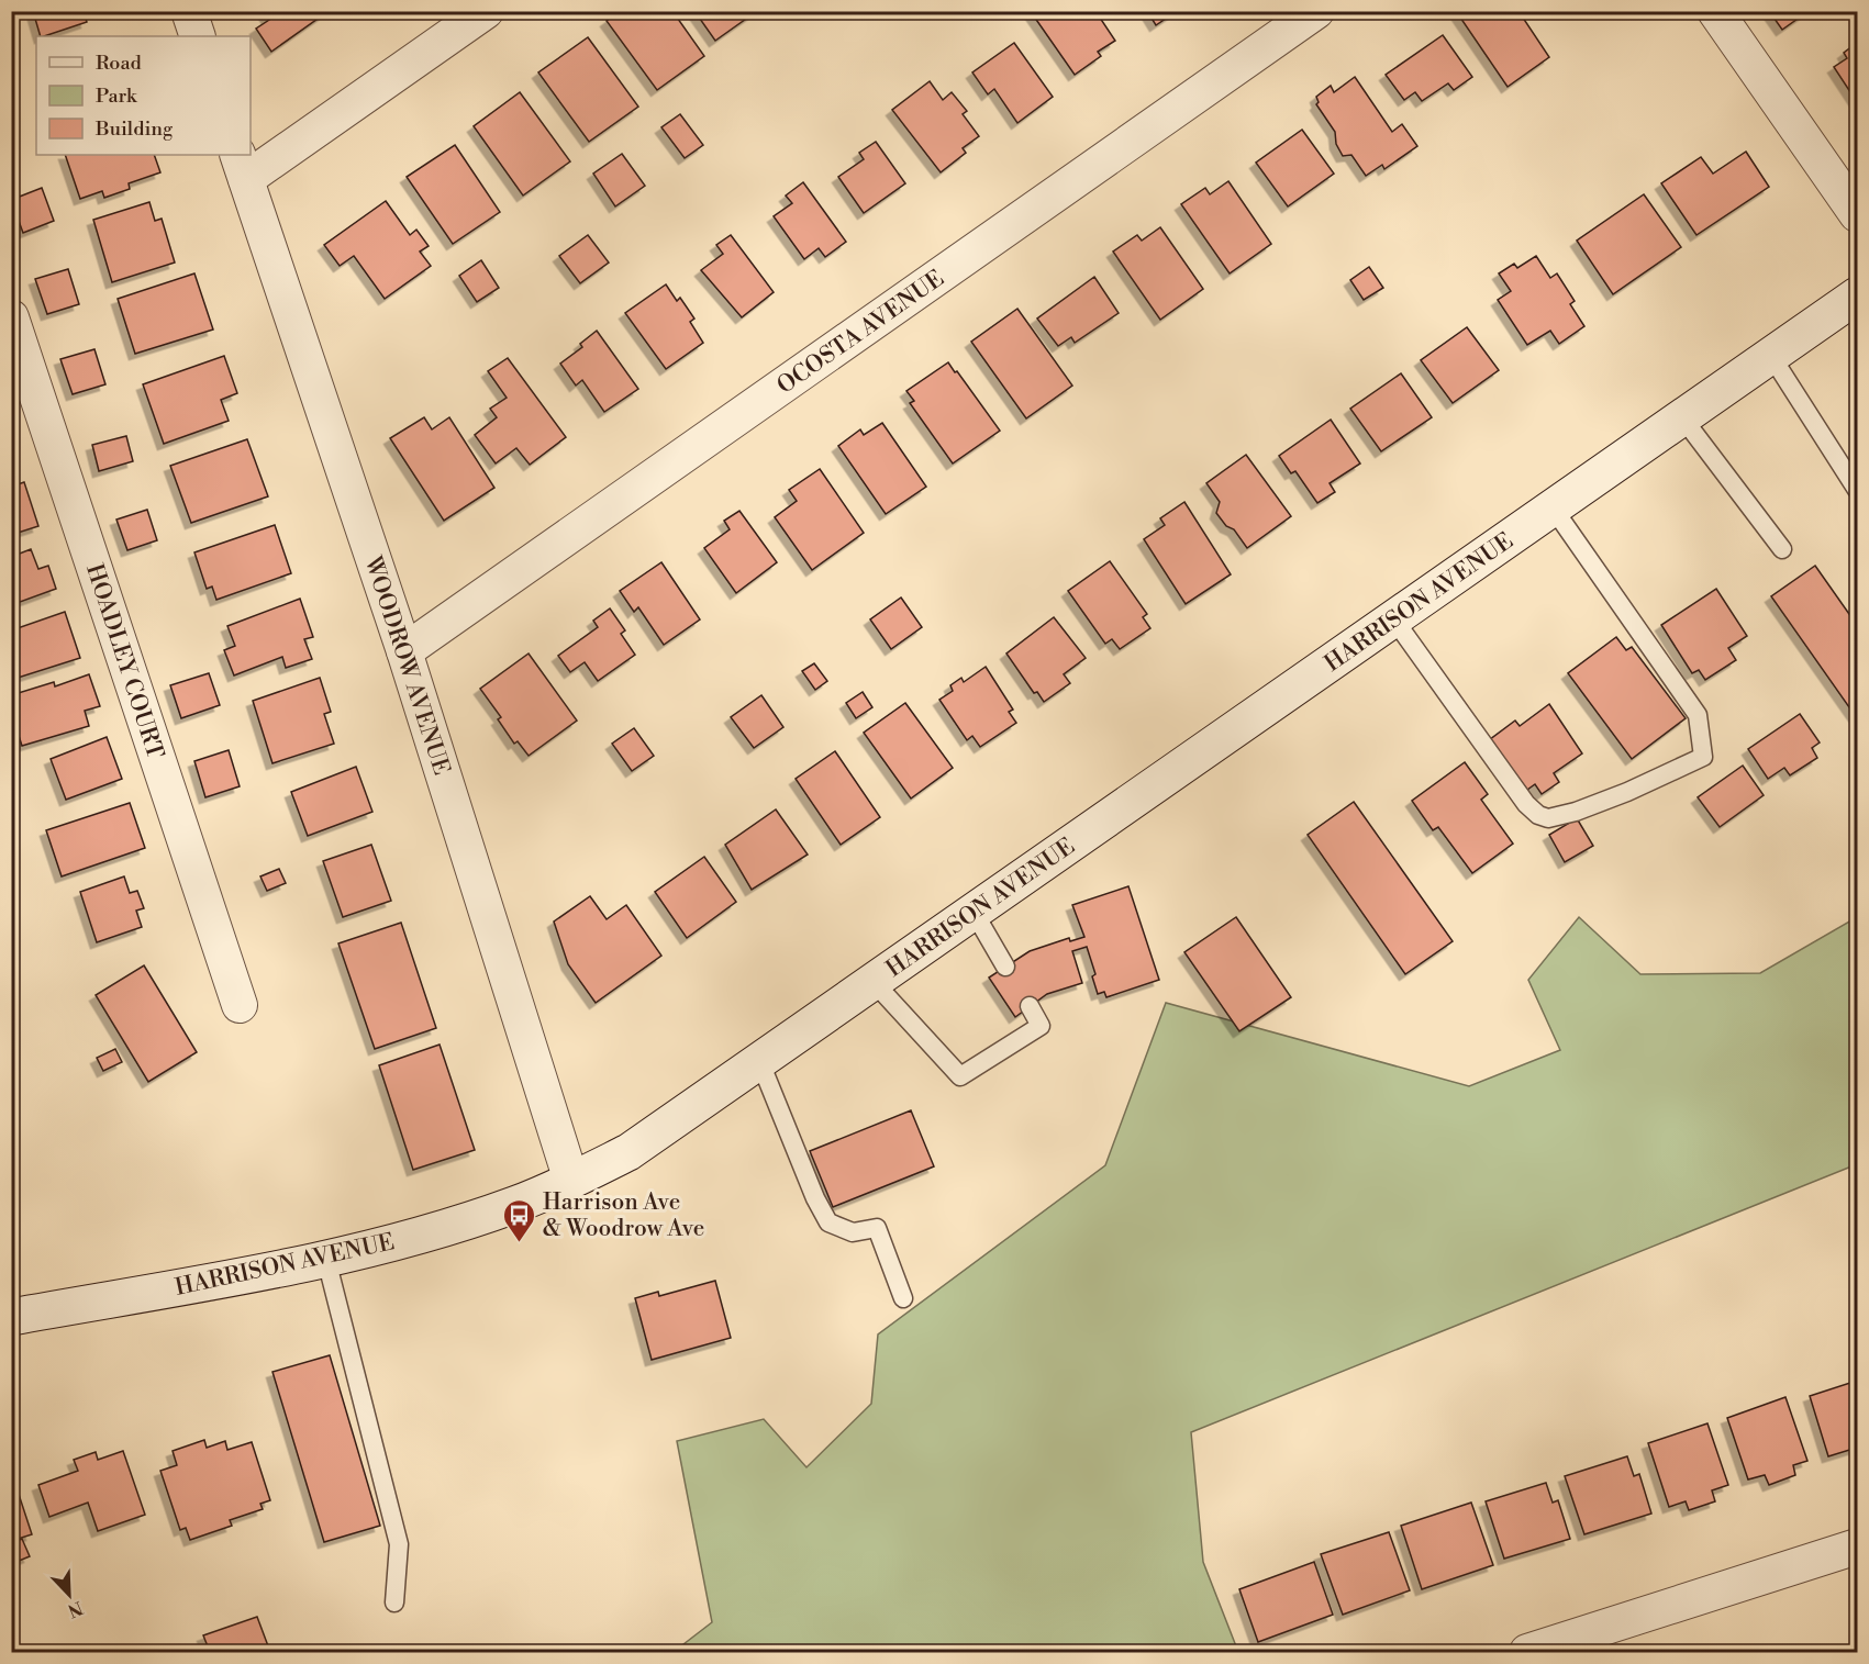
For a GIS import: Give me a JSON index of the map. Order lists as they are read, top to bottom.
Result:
{
  "streets": {
    "main road": ["HARRISON AVENUE"],
    "street": ["OCOSTA AVENUE", "HOADLEY COURT", "WOODROW AVENUE"]
  },
  "crossings": [
    ["OCOSTA AVENUE", "WOODROW AVENUE"],
    ["HARRISON AVENUE", "WOODROW AVENUE"]
  ],
  "places": {
    "bus stop": ["Harrison Ave & Woodrow Ave"]
  },
  "legend": ["Road", "Park", "Building"],
  "north": "bottom right"
}
